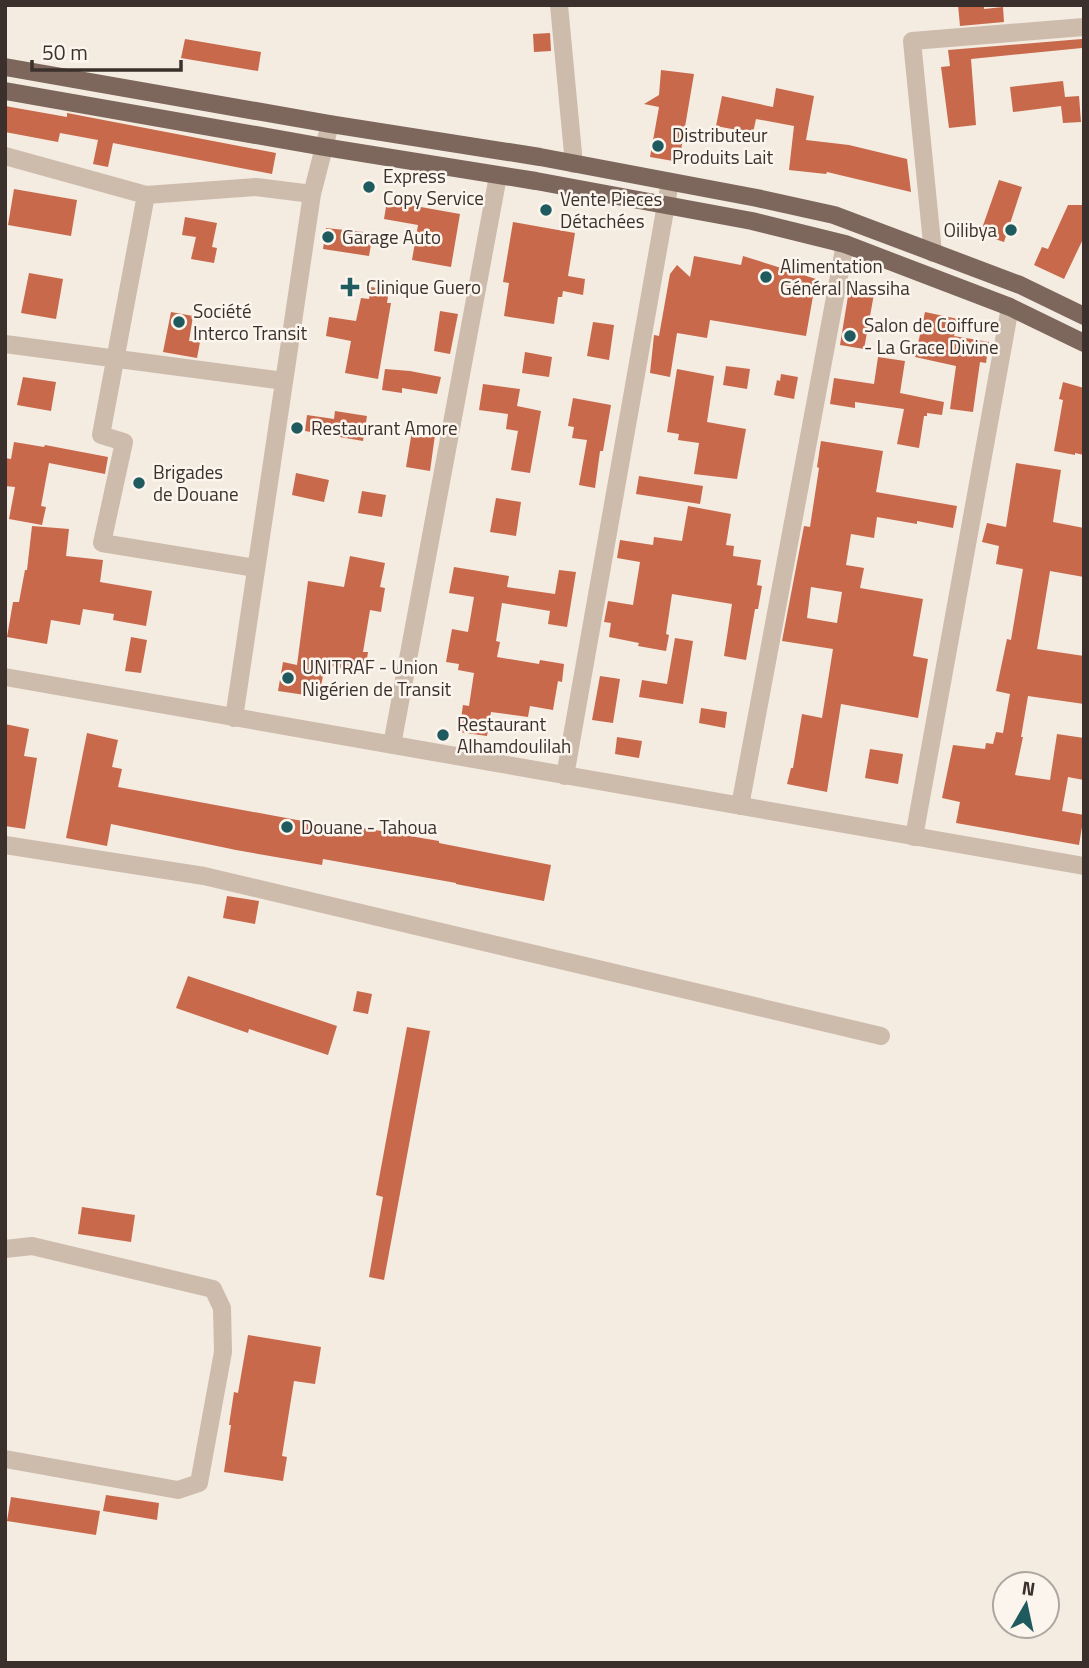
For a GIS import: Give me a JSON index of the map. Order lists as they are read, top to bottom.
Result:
{
  "places": {
    "other": [
      "Distributeur Produits Lait",
      "Express Copy Service",
      "Vente Pieces Détachées",
      "Oilibya",
      "Garage Auto",
      "Alimentation Général Nassiha",
      "Société Interco Transit",
      "Salon de Coiffure - La Grace Divine",
      "Restaurant Amore",
      "Brigades de Douane",
      "UNITRAF - Union Nigérien de Transit",
      "Restaurant Alhamdoulilah",
      "Douane - Tahoua"
    ],
    "health": ["Clinique Guero"]
  },
  "scale_bar": "50 m",
  "north": "top"
}
